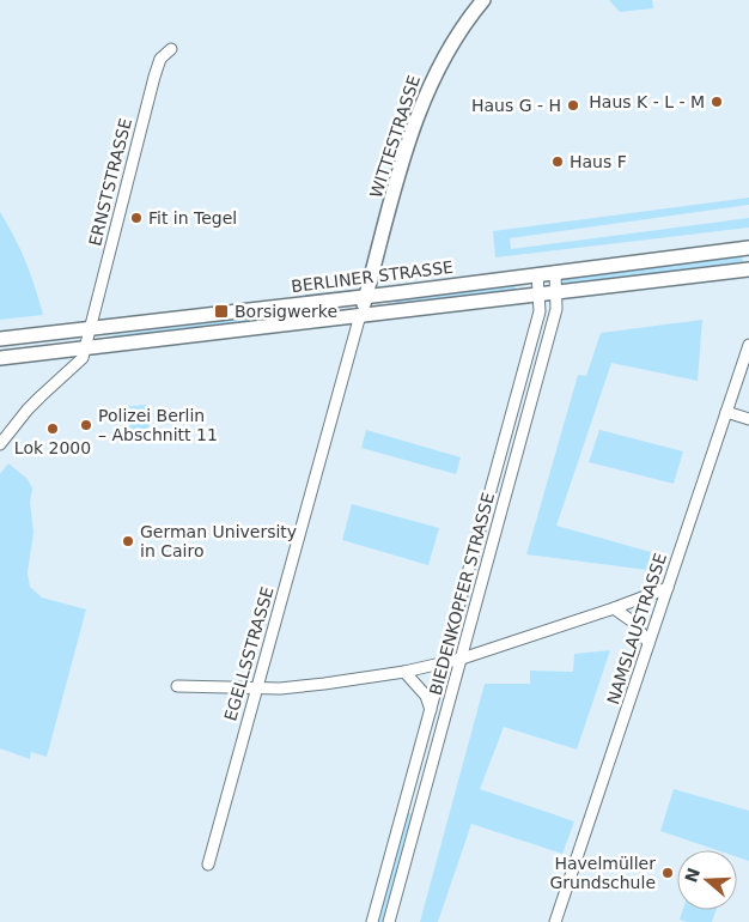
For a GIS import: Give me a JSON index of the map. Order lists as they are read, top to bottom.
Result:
{
  "streets": {
    "main road": ["WITTESTRASSE", "BERLINER STRASSE"],
    "street": [
      "ERNSTSTRASSE",
      "BIEDENKOPFER STRASSE",
      "NAMSLAUSTRASSE",
      "EGELLSSTRASSE"
    ]
  },
  "crossings": [
    ["WITTESTRASSE", "BERLINER STRASSE"],
    ["WITTESTRASSE", "EGELLSSTRASSE"],
    ["ERNSTSTRASSE", "BERLINER STRASSE"],
    ["BERLINER STRASSE", "BIEDENKOPFER STRASSE"]
  ],
  "places": {
    "other": [
      "Haus K - L - M",
      "Haus G - H",
      "Haus F",
      "Fit in Tegel",
      "Polizei Berlin – Abschnitt 11",
      "Lok 2000",
      "German University in Cairo",
      "Havelmüller Grundschule"
    ],
    "transit": ["Borsigwerke"]
  },
  "north": "left"
}
